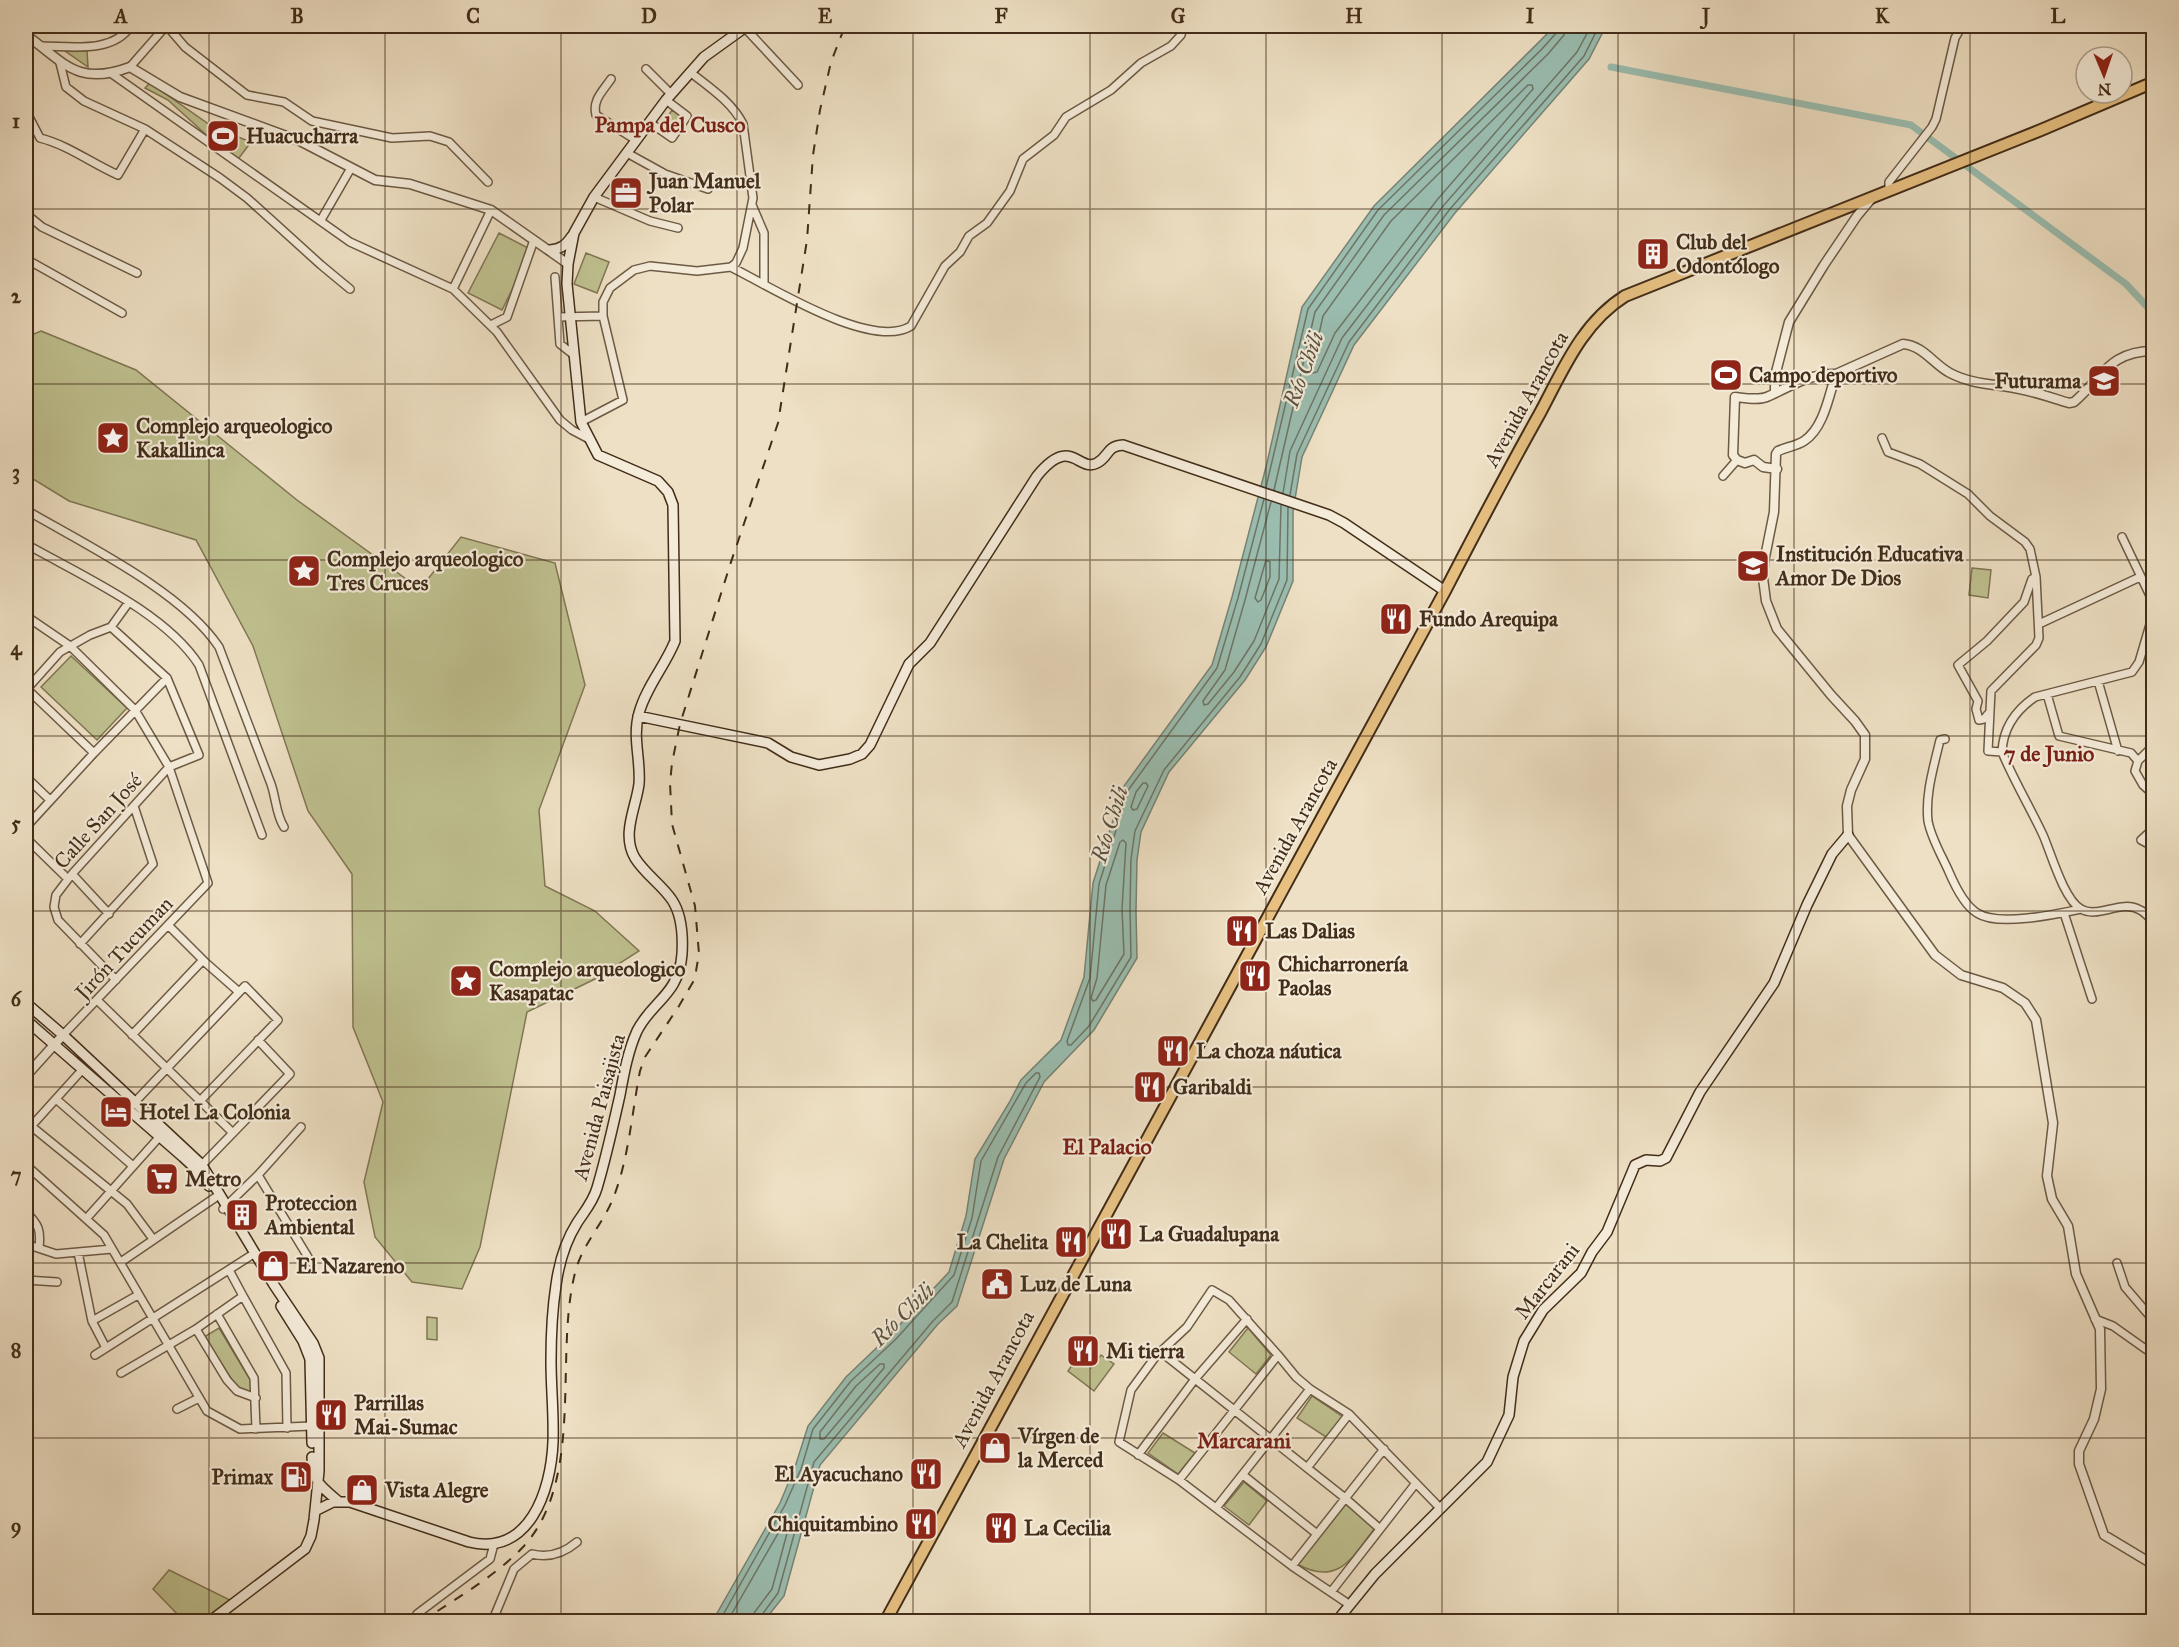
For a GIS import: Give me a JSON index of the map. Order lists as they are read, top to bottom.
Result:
{
  "streets": {
    "main road": ["Avenida Arancota", "Avenida Paisajista", "Marcarani"],
    "street": ["Calle San José", "Jirón Tucuman"]
  },
  "crossings": [
    ["Calle San José", "Jirón Tucuman"]
  ],
  "districts": [
    "Pampa del Cusco",
    "7 de Junio",
    "El Palacio",
    "Marcarani"
  ],
  "water": ["Río Chili"],
  "places": {
    "sports": ["Huacucharra", "Campo deportivo"],
    "office": ["Juan Manuel Polar"],
    "building": ["Club del Odontólogo", "Proteccion Ambiental"],
    "school or university": ["Futurama", "Institución Educativa Amor De Dios"],
    "place": ["Complejo arqueologico Kakallinca", "Complejo arqueologico Tres Cruces", "Complejo arqueologico Kasapatac"],
    "restaurant": [
      "Fundo Arequipa",
      "Las Dalias",
      "Chicharronería Paolas",
      "La choza náutica",
      "Garibaldi",
      "La Guadalupana",
      "La Chelita",
      "Mi tierra",
      "Parrillas Mai-Sumac",
      "El Ayacuchano",
      "Chiquitambino",
      "La Cecilia"
    ],
    "hotel": ["Hotel La Colonia"],
    "supermarket": ["Metro"],
    "shop": ["El Nazareno", "Vírgen de la Merced", "Vista Alegre"],
    "public building": ["Luz de Luna"],
    "fuel station": ["Primax"]
  },
  "north": "bottom",
  "grid": {
    "columns": [
      "A",
      "B",
      "C",
      "D",
      "E",
      "F",
      "G",
      "H",
      "I",
      "J",
      "K",
      "L"
    ],
    "rows": [
      "1",
      "2",
      "3",
      "4",
      "5",
      "6",
      "7",
      "8",
      "9"
    ]
  }
}
